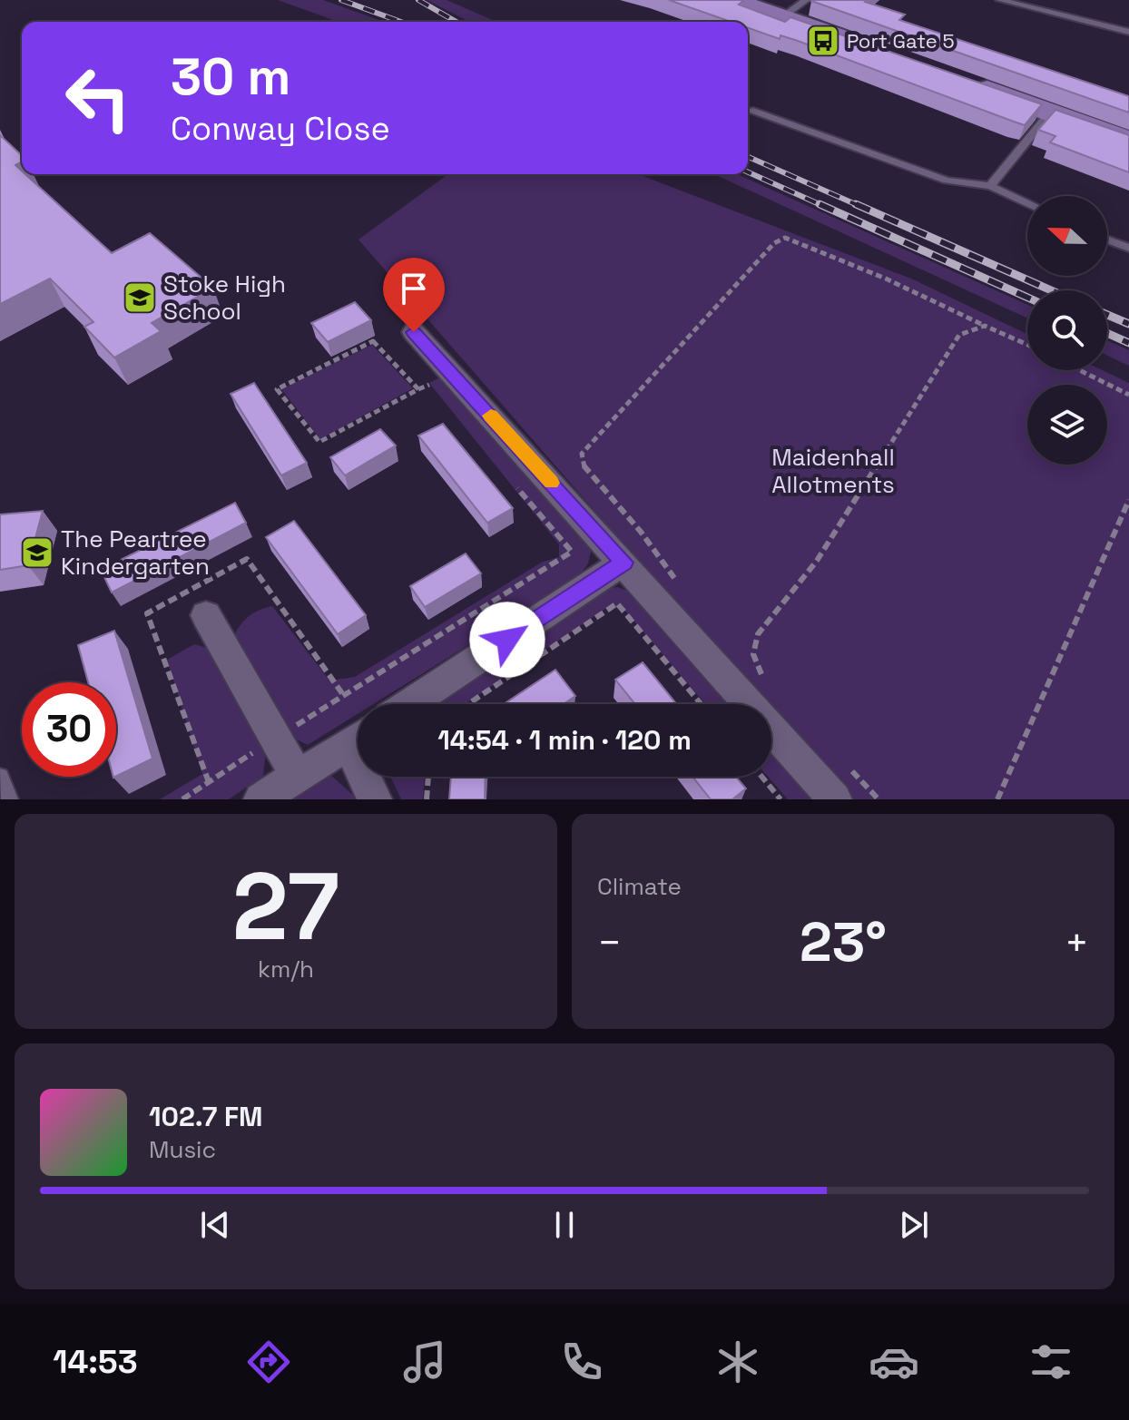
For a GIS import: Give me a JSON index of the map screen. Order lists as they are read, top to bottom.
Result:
{
  "parks": ["Maidenhall Allotments"],
  "places": {
    "bus stop": ["Port Gate 5"],
    "school or university": ["Stoke High School", "The Peartree Kindergarten"]
  },
  "north": "left",
  "page": {
    "turn": ["30 m", "Conway Close"],
    "limit": "30",
    "trip": "14:54 · 1 min · 120 m",
    "tile": [
      ["27", "km/h"],
      "Climate"
    ],
    "heat": ["−", "23°", "+"],
    "song": ["102.7 FM", "Music"],
    "tabs": "14:53"
  }
}
